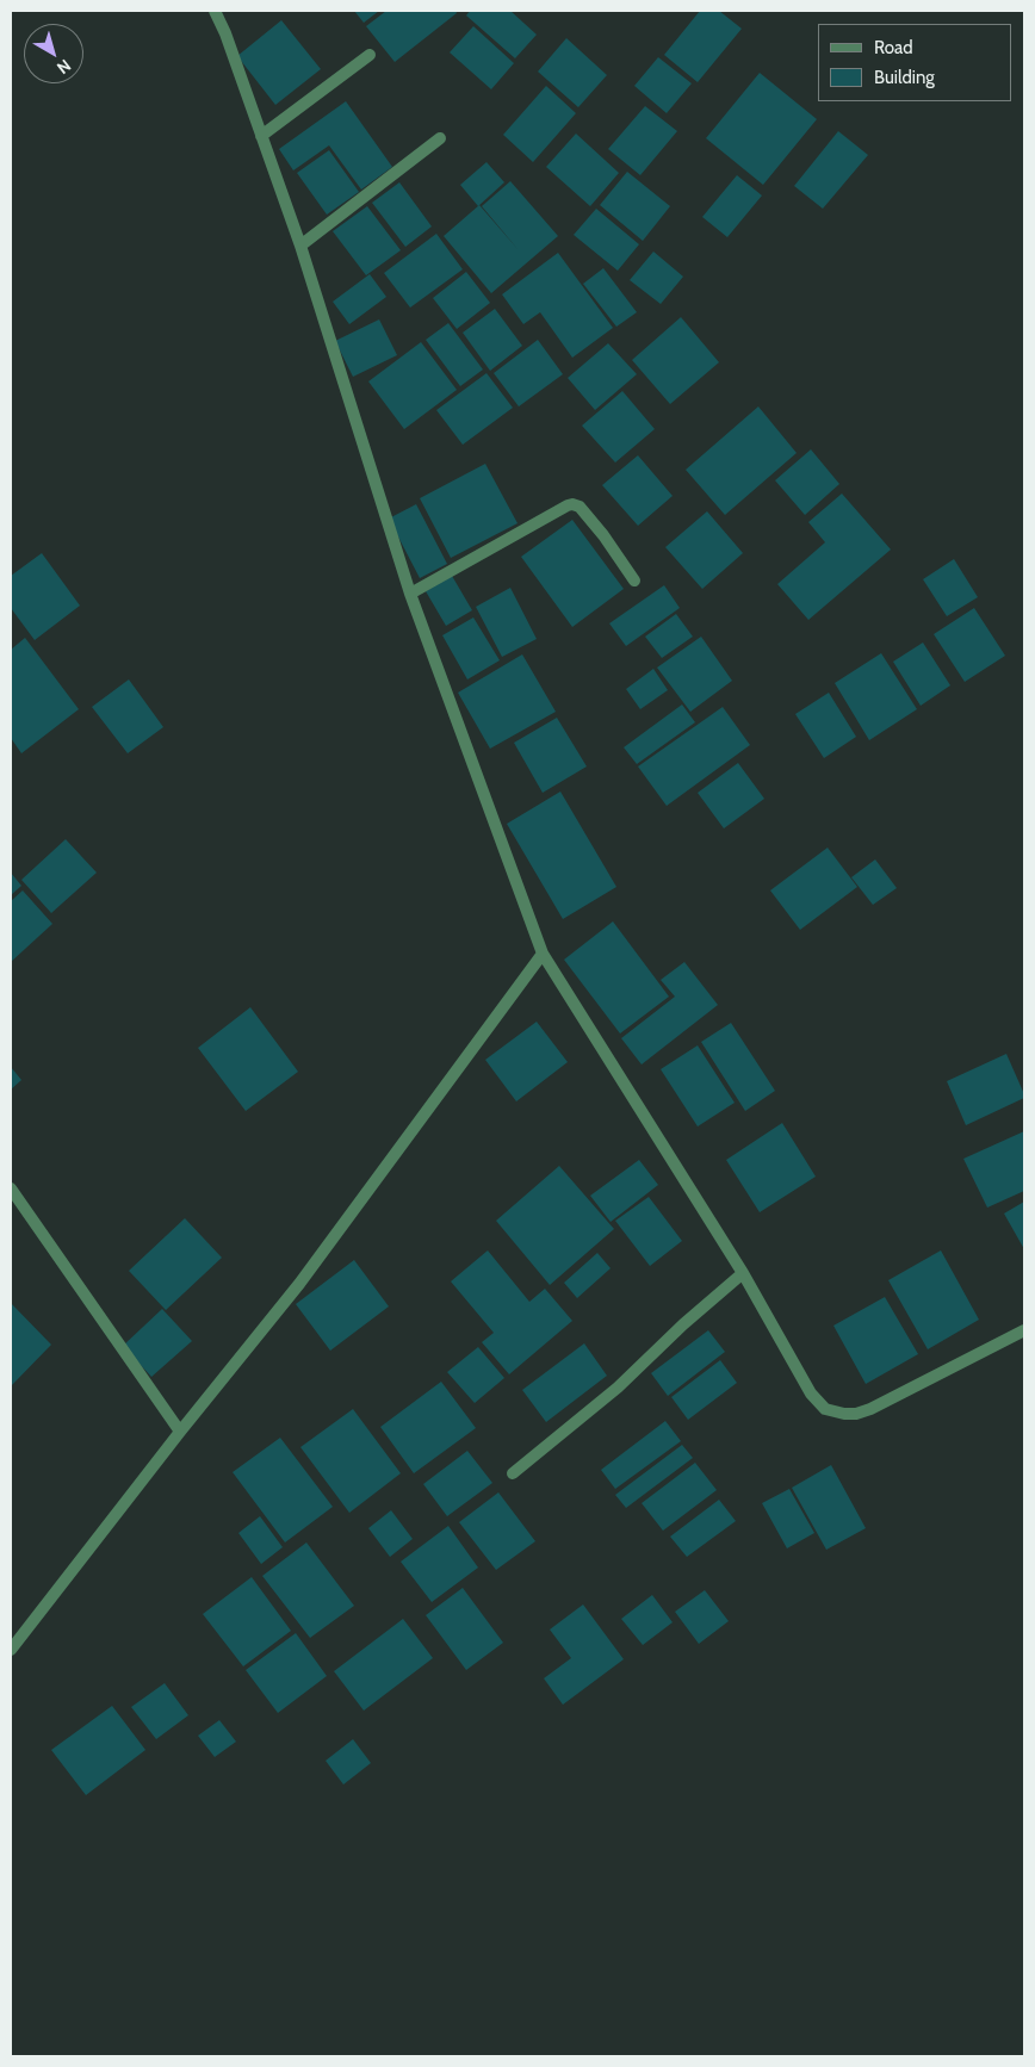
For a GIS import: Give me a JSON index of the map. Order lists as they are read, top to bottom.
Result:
{
  "legend": ["Road", "Building"],
  "north": "bottom right"
}
